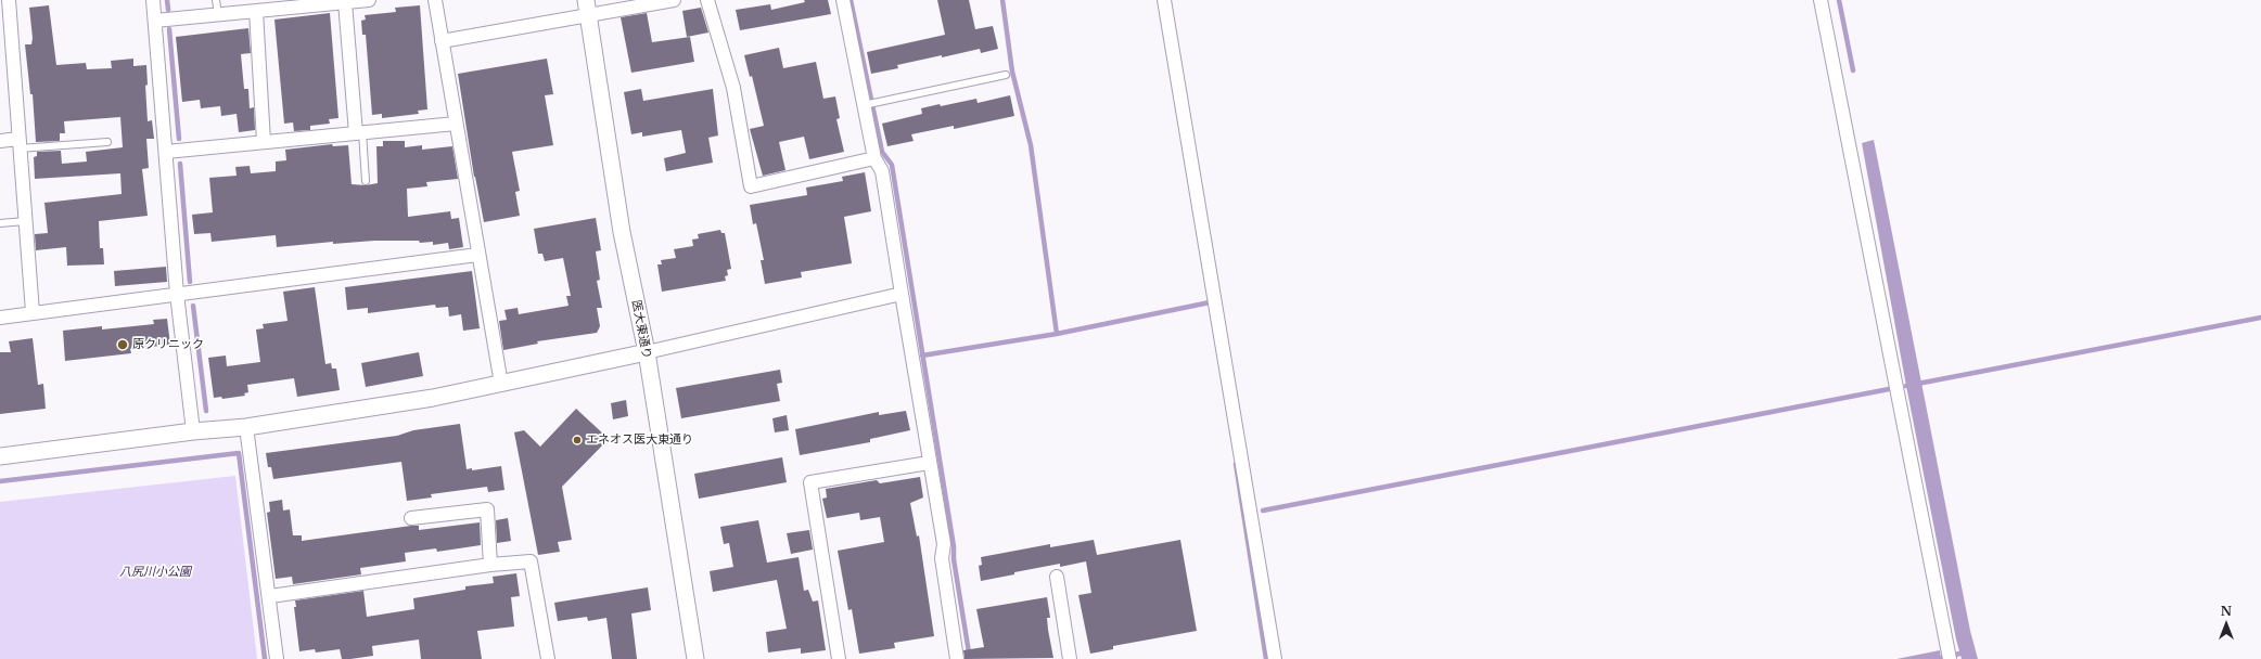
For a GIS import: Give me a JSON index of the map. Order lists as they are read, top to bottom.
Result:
{
  "streets": {
    "street": ["医大東通り"]
  },
  "parks": ["八尻川小公園"],
  "places": ["原クリニック", "エネオス医大東通り"],
  "north": "top"
}
